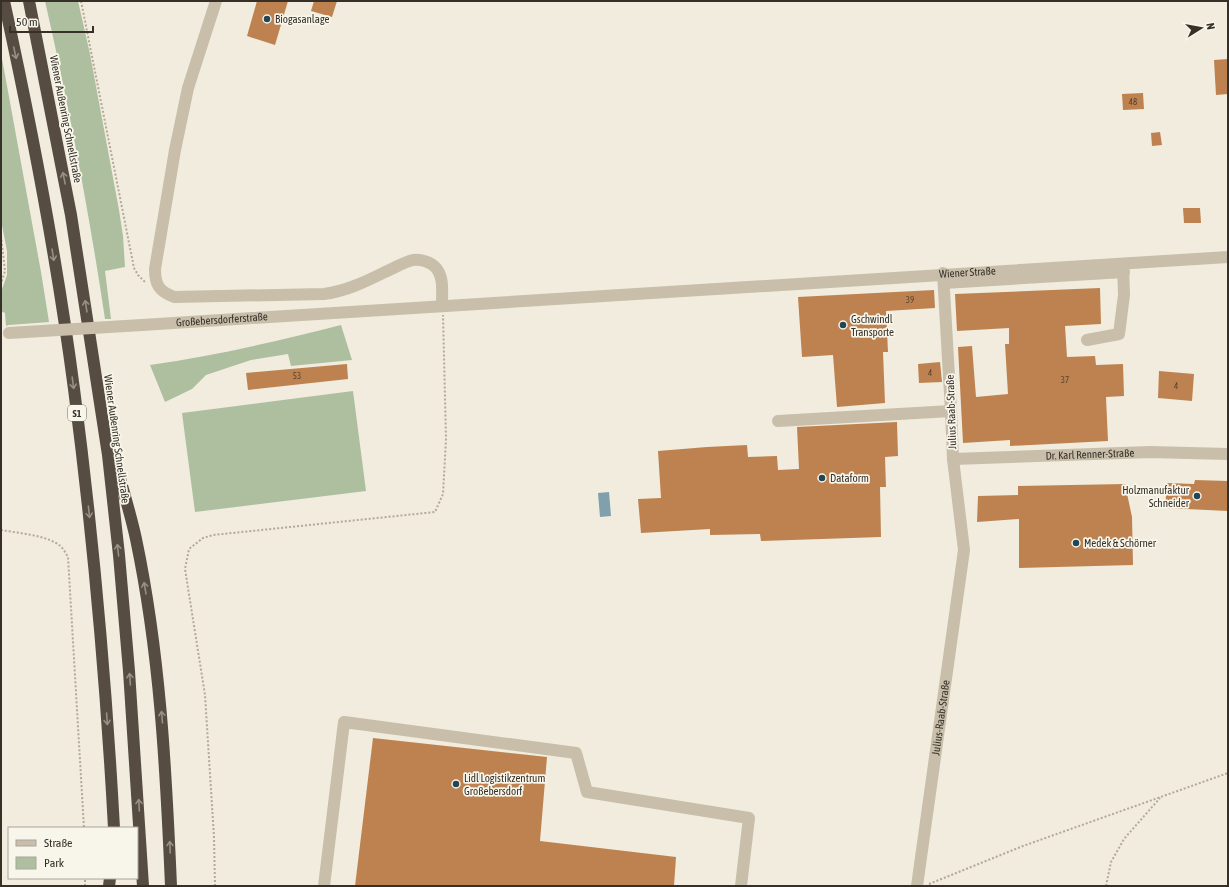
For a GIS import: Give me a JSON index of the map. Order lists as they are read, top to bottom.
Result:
{
  "streets": {
    "highway": ["Wiener Außenring Schnellstraße", "S1"],
    "street": [
      "Wiener Straße",
      "Großebersdorferstraße",
      "Julius Raab-Straße",
      "Dr. Karl Renner-Straße",
      "Julius-Raab-Straße"
    ]
  },
  "crossings": [
    ["Wiener Straße", "Großebersdorferstraße"],
    ["Wiener Straße", "Julius Raab-Straße"],
    ["Julius Raab-Straße", "Dr. Karl Renner-Straße"],
    ["Julius Raab-Straße", "Julius-Raab-Straße"]
  ],
  "places": [
    "Biogasanlage",
    "Gschwindl Transporte",
    "Dataform",
    "Holzmanufaktur Schneider",
    "Medek & Schörner",
    "Lidl Logistikzentrum Großebersdorf"
  ],
  "house_numbers": [
    "48",
    "39",
    "4",
    "53",
    "37",
    "4"
  ],
  "legend": ["Straße", "Park"],
  "scale_bar": "50 m",
  "north": "right"
}
